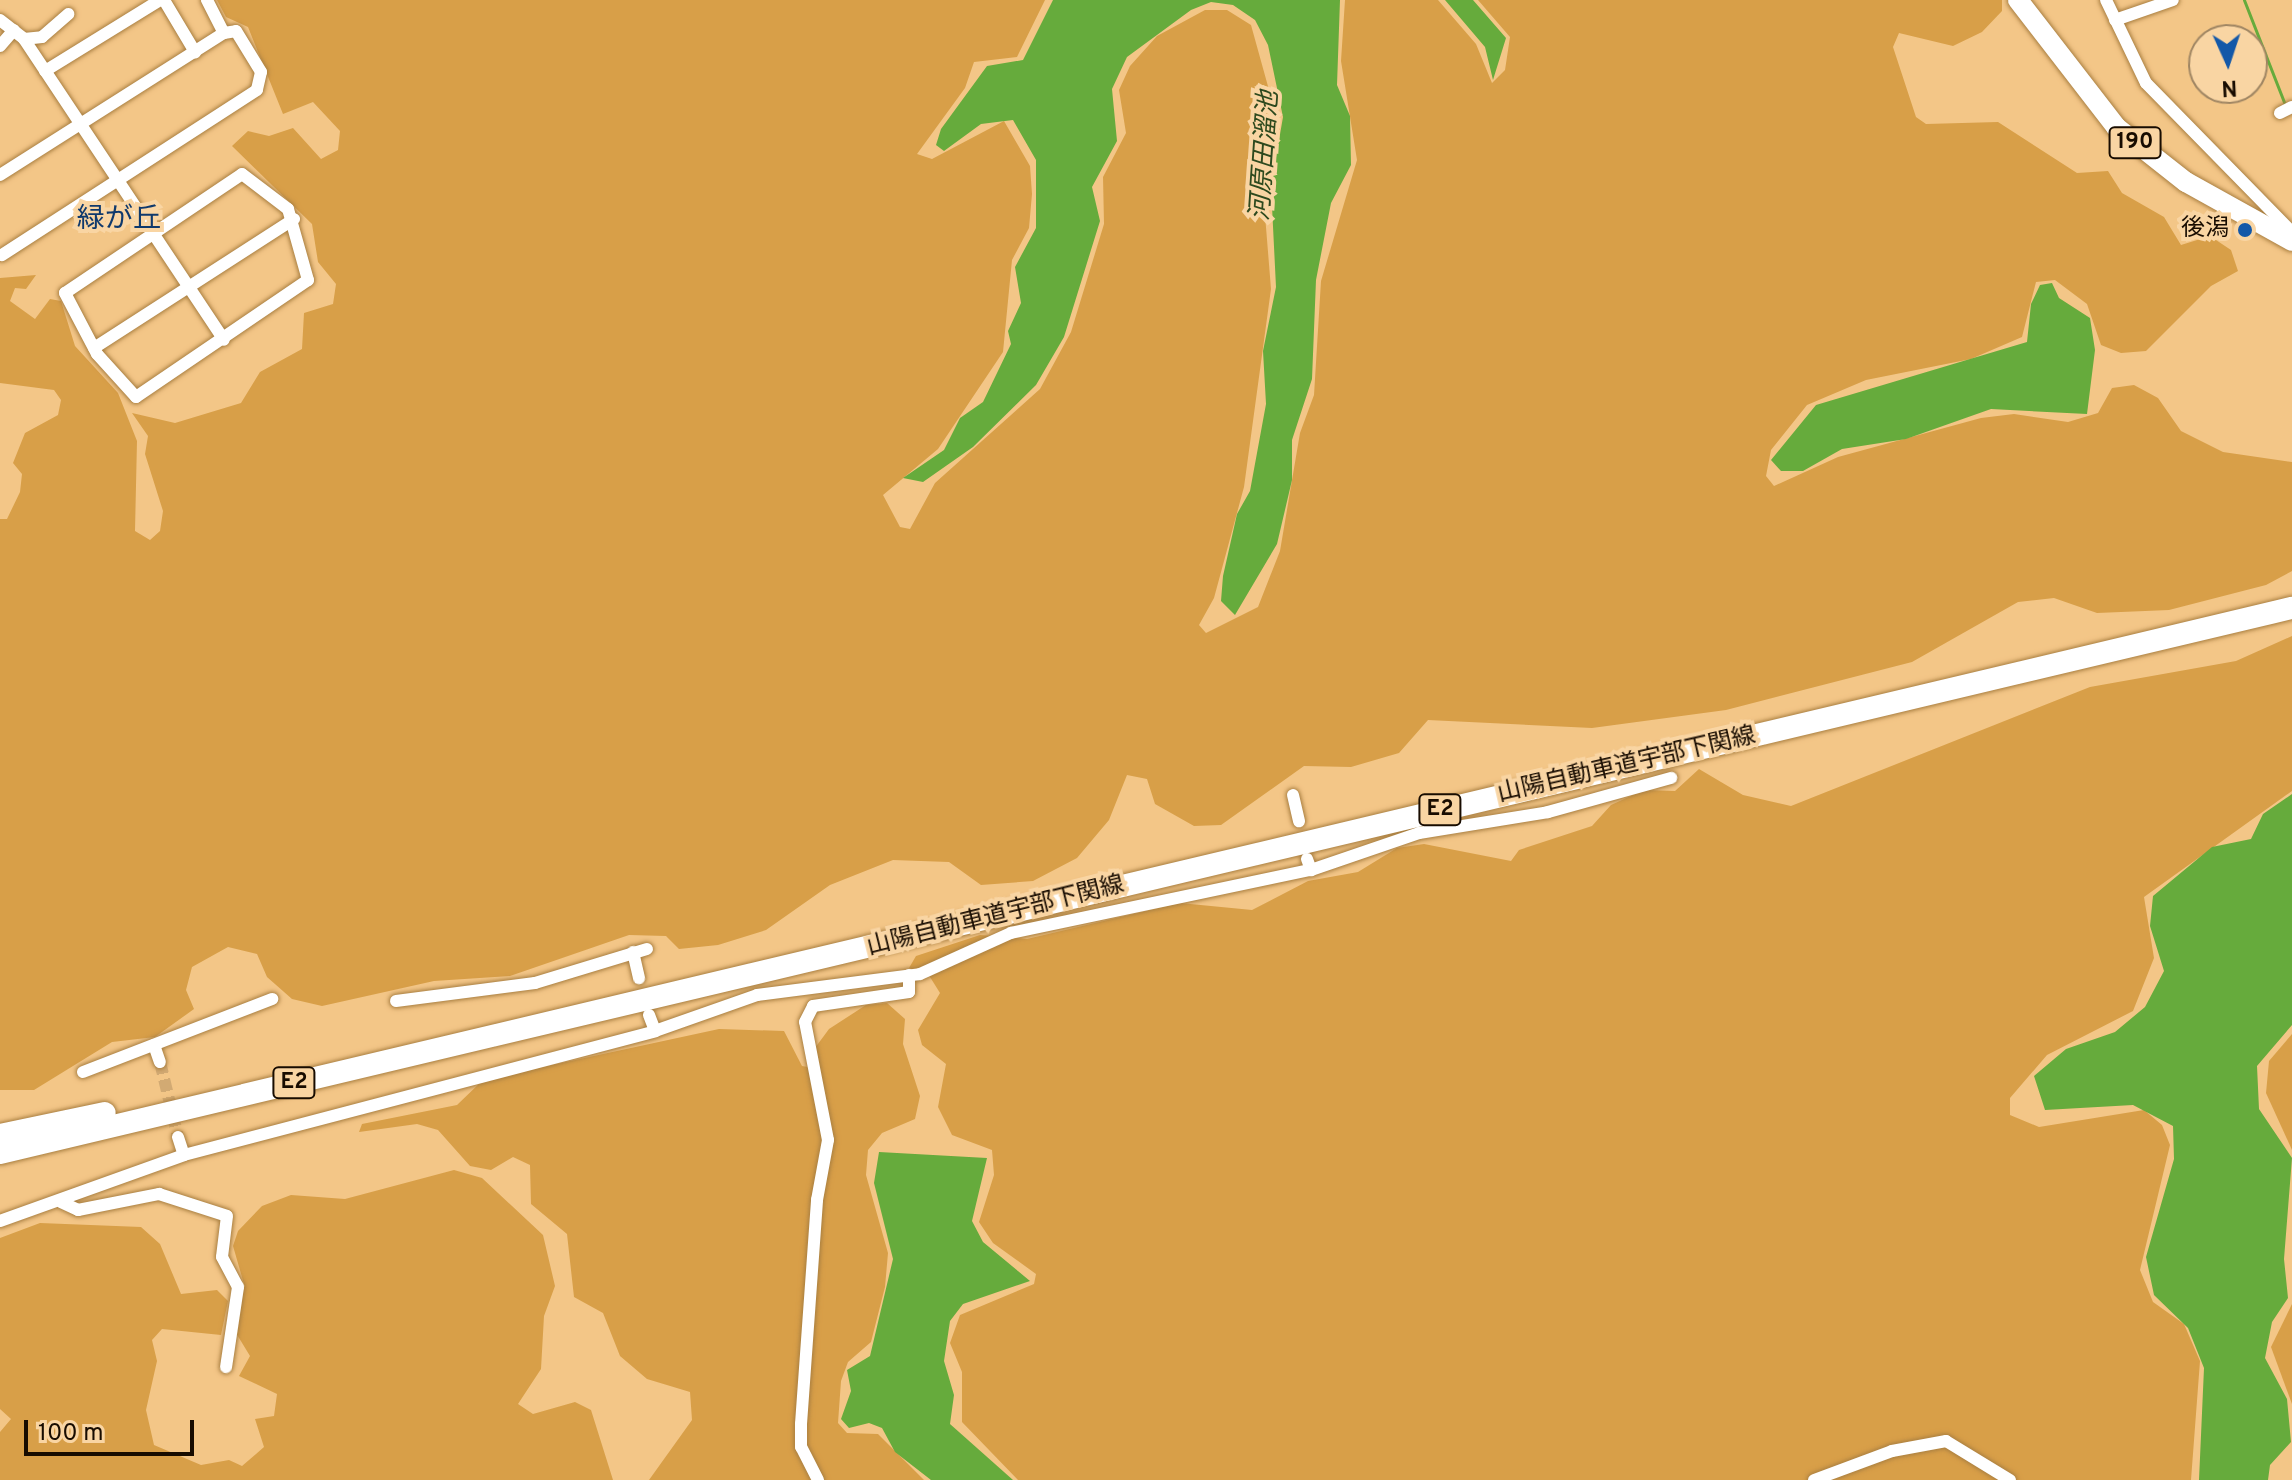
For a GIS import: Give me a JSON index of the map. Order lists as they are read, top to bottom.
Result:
{
  "streets": {
    "highway": ["190", "山陽自動車道宇部下関線", "E2"]
  },
  "districts": ["緑が丘"],
  "water": ["河原田溜池"],
  "places": ["後潟"],
  "scale_bar": "100 m",
  "north": "bottom"
}
